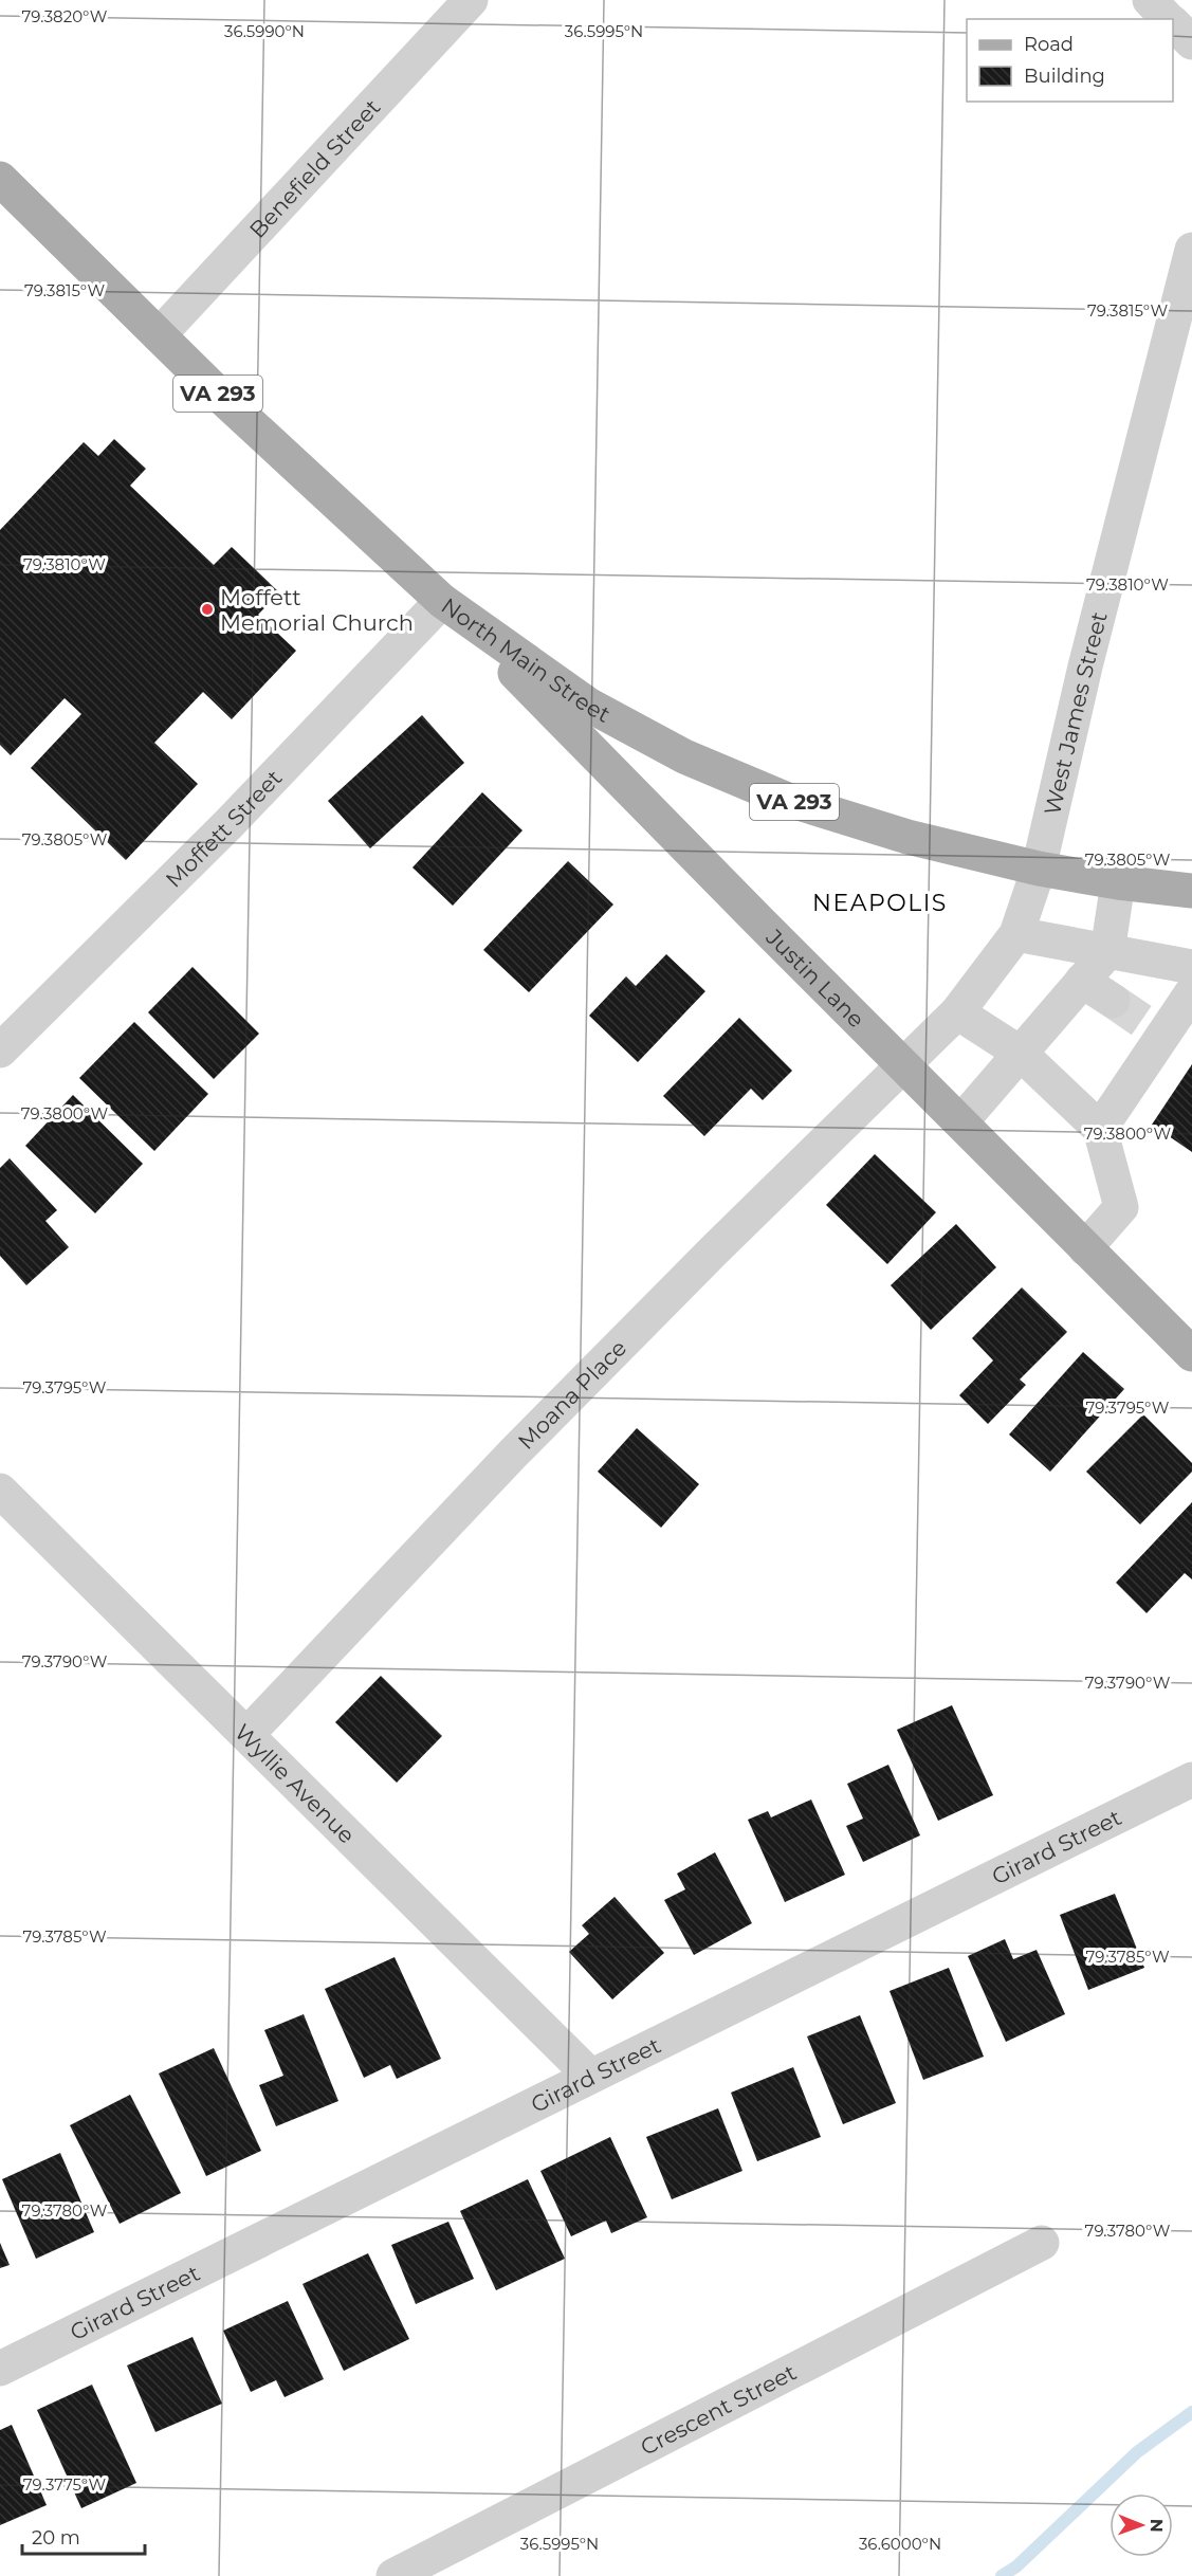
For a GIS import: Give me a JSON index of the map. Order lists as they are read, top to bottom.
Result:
{
  "streets": {
    "main road": ["VA 293", "North Main Street", "Justin Lane"],
    "street": [
      "Benefield Street",
      "West James Street",
      "Moffett Street",
      "Moana Place",
      "Wyllie Avenue",
      "Girard Street",
      "Crescent Street"
    ]
  },
  "crossings": [
    ["Benefield Street", "North Main Street"],
    ["North Main Street", "West James Street"],
    ["North Main Street", "Moffett Street"],
    ["North Main Street", "Justin Lane"],
    ["West James Street", "Justin Lane"],
    ["West James Street", "Moana Place"],
    ["Moffett Street", "Justin Lane"],
    ["Justin Lane", "Moana Place"],
    ["Moana Place", "Wyllie Avenue"],
    ["Wyllie Avenue", "Girard Street"]
  ],
  "districts": ["NEAPOLIS"],
  "places": ["Moffett Memorial Church"],
  "legend": ["Road", "Building"],
  "scale_bar": "20 m",
  "north": "right",
  "coordinates": [
    "79.3820°W",
    "36.5990°N",
    "36.5995°N",
    "79.3815°W",
    "79.3810°W",
    "79.3805°W",
    "79.3800°W",
    "79.3795°W",
    "79.3790°W",
    "79.3785°W",
    "79.3780°W",
    "79.3775°W",
    "36.6000°N"
  ]
}
